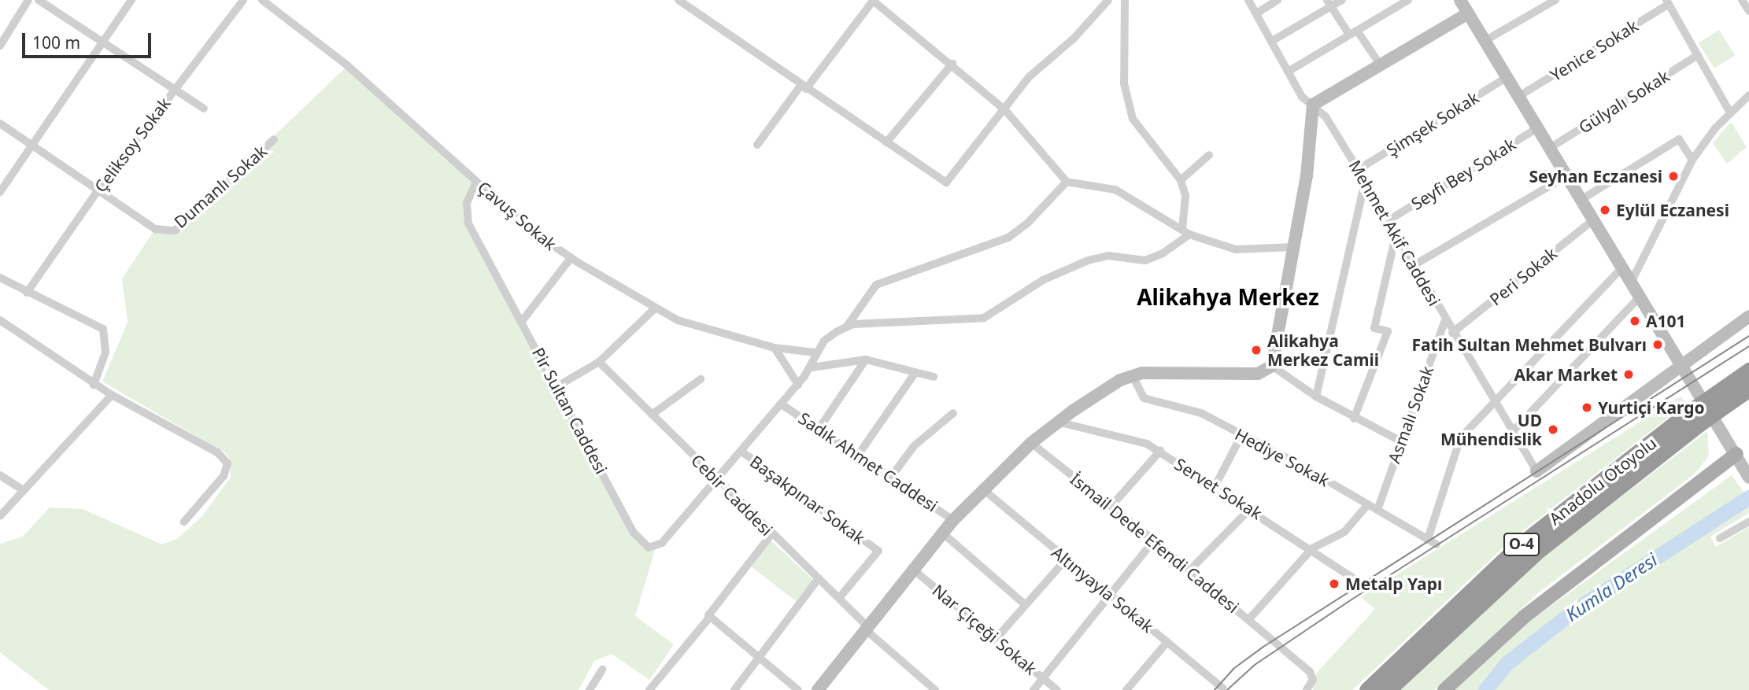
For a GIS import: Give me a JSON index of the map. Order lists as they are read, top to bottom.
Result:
{
  "streets": {
    "highway": ["Anadolu Otoyolu", "O-4"],
    "street": [
      "Yenice Sokak",
      "Gülyalı Sokak",
      "Şimşek Sokak",
      "Çeliksoy Sokak",
      "Seyfi Bey Sokak",
      "Dumanlı Sokak",
      "Çavuş Sokak",
      "Mehmet Akif Caddesi",
      "Peri Sokak",
      "Pir Sultan Caddesi",
      "Asmalı Sokak",
      "Hediye Sokak",
      "Sadık Ahmet Caddesi",
      "Servet Sokak",
      "Cebir Caddesi",
      "Başakpınar Sokak",
      "İsmail Dede Efendi Caddesi",
      "Altınyayla Sokak",
      "Nar Çiçeği Sokak"
    ]
  },
  "crossings": [
    ["Şimşek Sokak", "Mehmet Akif Caddesi"],
    ["Çeliksoy Sokak", "Dumanlı Sokak"],
    ["Seyfi Bey Sokak", "Mehmet Akif Caddesi"],
    ["Çavuş Sokak", "Pir Sultan Caddesi"],
    ["Mehmet Akif Caddesi", "Peri Sokak"],
    ["Mehmet Akif Caddesi", "Asmalı Sokak"],
    ["Pir Sultan Caddesi", "Cebir Caddesi"],
    ["Asmalı Sokak", "Hediye Sokak"],
    ["Cebir Caddesi", "Başakpınar Sokak"]
  ],
  "districts": ["Alikahya Merkez"],
  "water": ["Kumla Deresi"],
  "places": [
    "Seyhan Eczanesi",
    "Eylül Eczanesi",
    "A101",
    "Fatih Sultan Mehmet Bulvarı",
    "Alikahya Merkez Camii",
    "Akar Market",
    "Yurtiçi Kargo",
    "UD Mühendislik",
    "Metalp Yapı"
  ],
  "scale_bar": "100 m"
}
